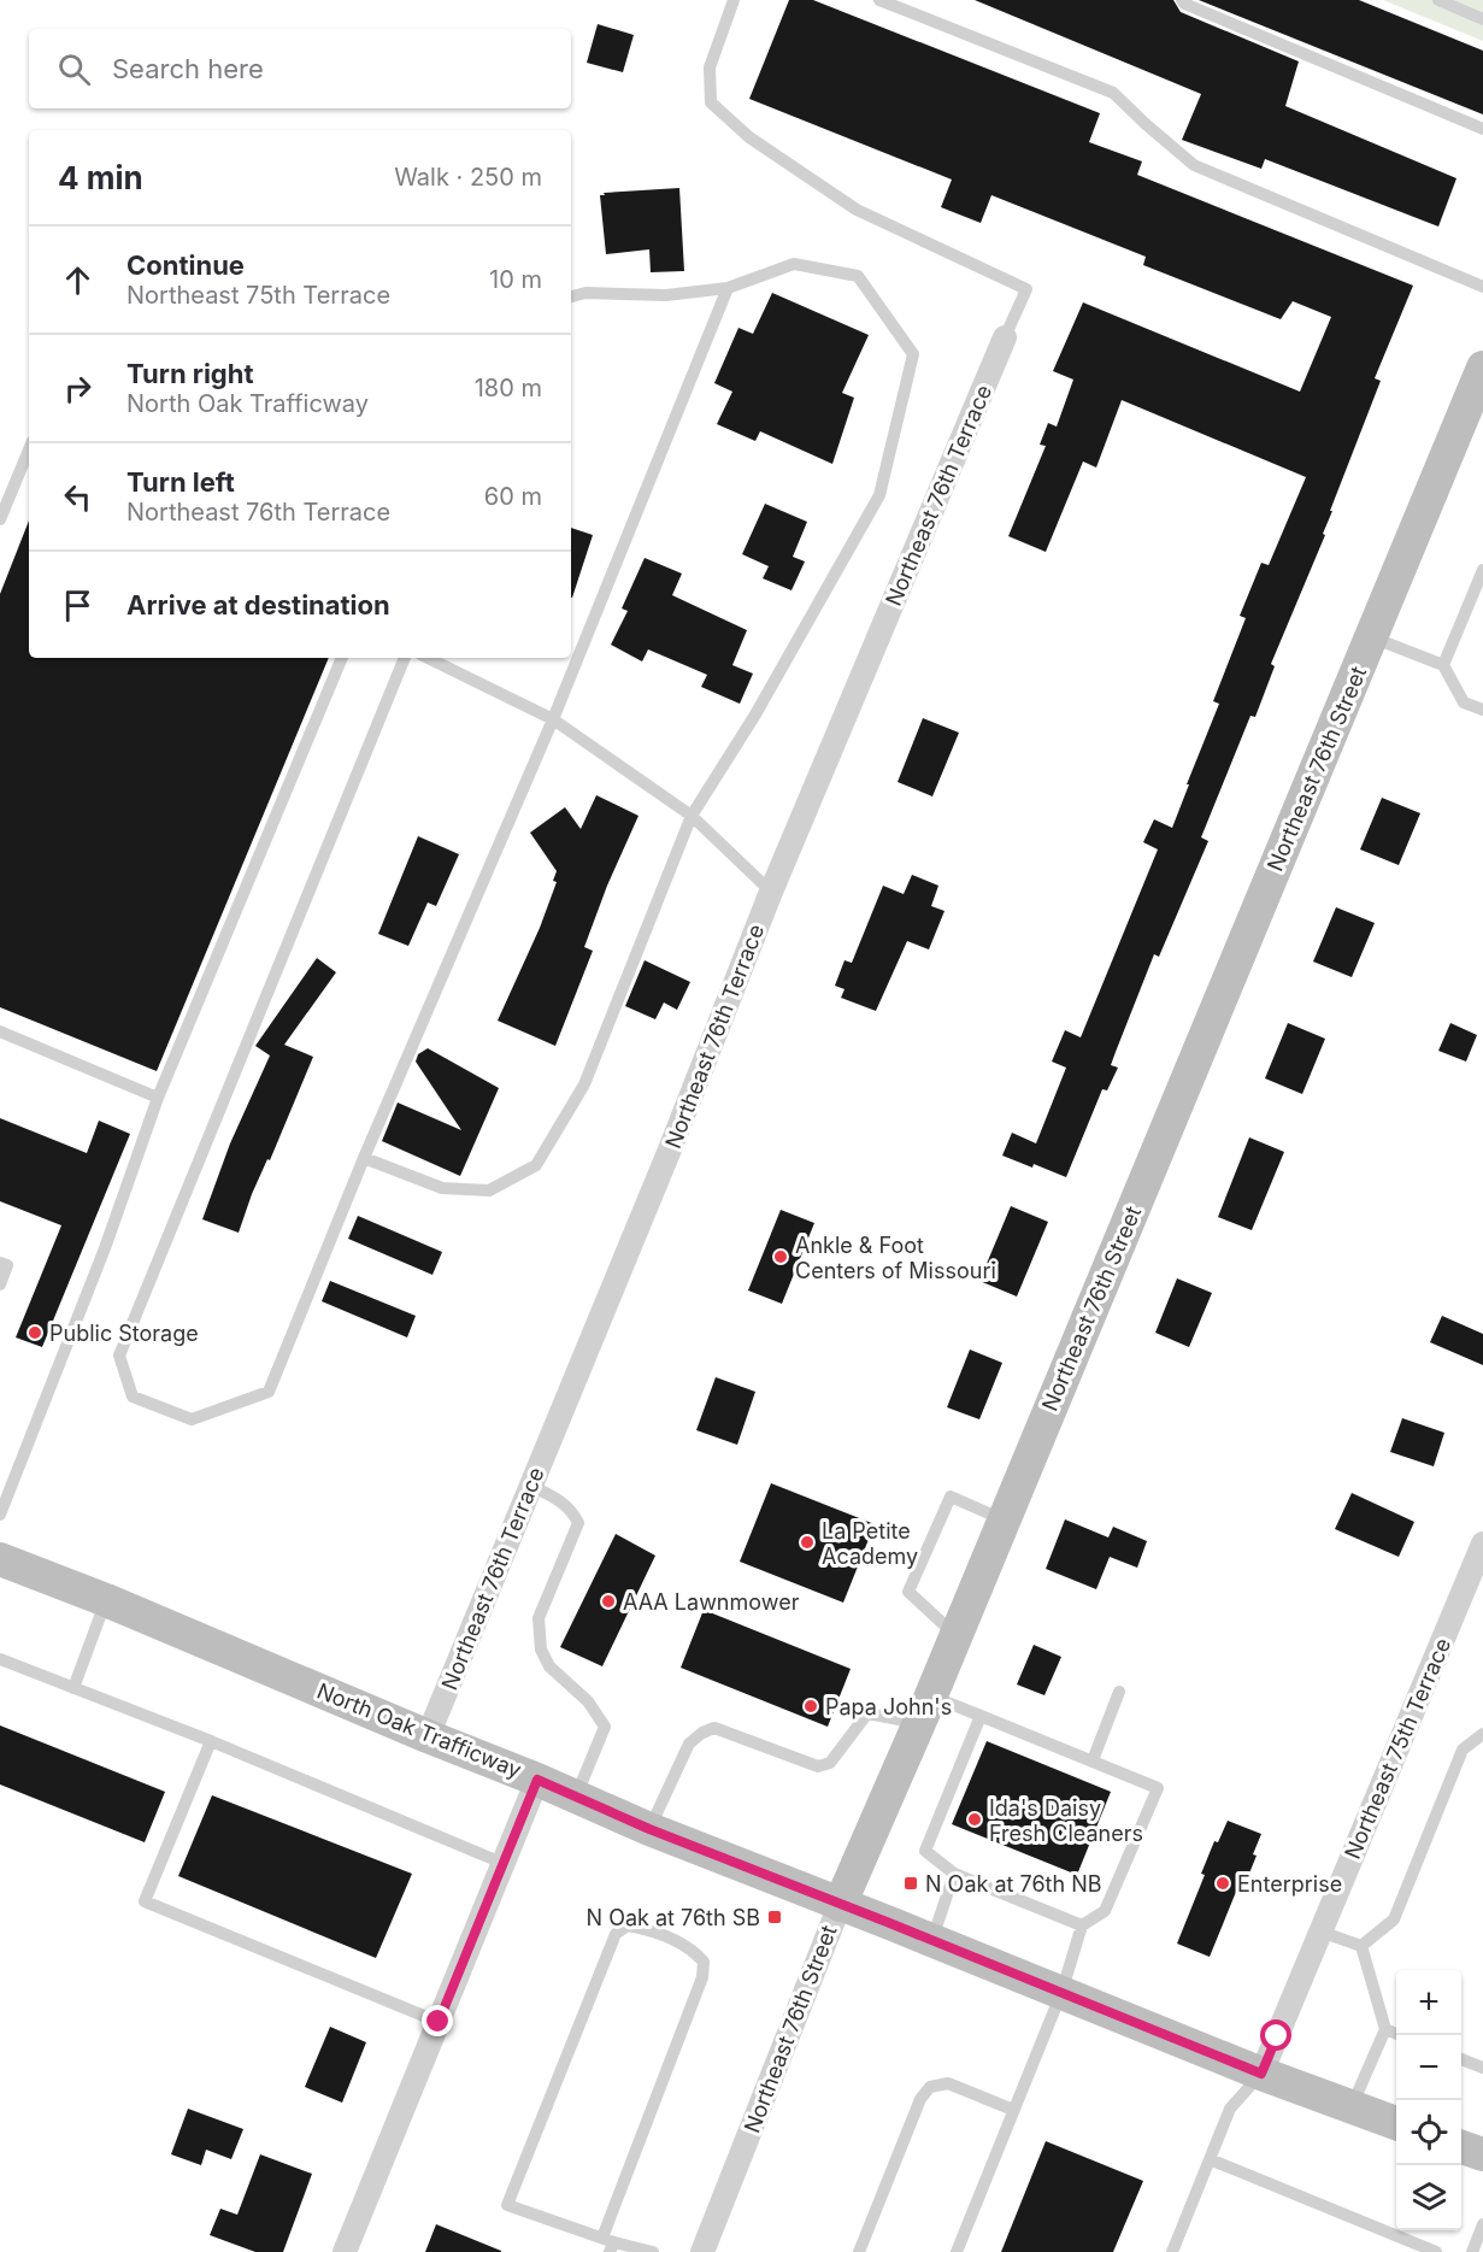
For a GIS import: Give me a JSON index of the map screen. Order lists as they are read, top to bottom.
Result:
{
  "streets": {
    "street": [
      "Northeast 76th Terrace",
      "Northeast 76th Street",
      "North Oak Trafficway",
      "Northeast 75th Terrace"
    ]
  },
  "crossings": [
    ["Northeast 76th Terrace", "North Oak Trafficway"],
    ["Northeast 76th Street", "North Oak Trafficway"],
    ["North Oak Trafficway", "Northeast 75th Terrace"]
  ],
  "places": {
    "other": [
      "Ankle & Foot Centers of Missouri",
      "Public Storage",
      "La Petite Academy",
      "AAA Lawnmower",
      "Papa John's",
      "Ida's Daisy Fresh Cleaners",
      "Enterprise"
    ],
    "transit": ["N Oak at 76th NB", "N Oak at 76th SB"]
  },
  "page": {
    "search": "Search here",
    "heading": ["4 min", "Walk · 250 m"],
    "list": [
      ["Continue", "Northeast 75th Terrace", "10 m"],
      ["Turn right", "North Oak Trafficway", "180 m"],
      ["Turn left", "Northeast 76th Terrace", "60 m"],
      "Arrive at destination"
    ],
    "map_buttons": ["+", "−"]
  }
}
